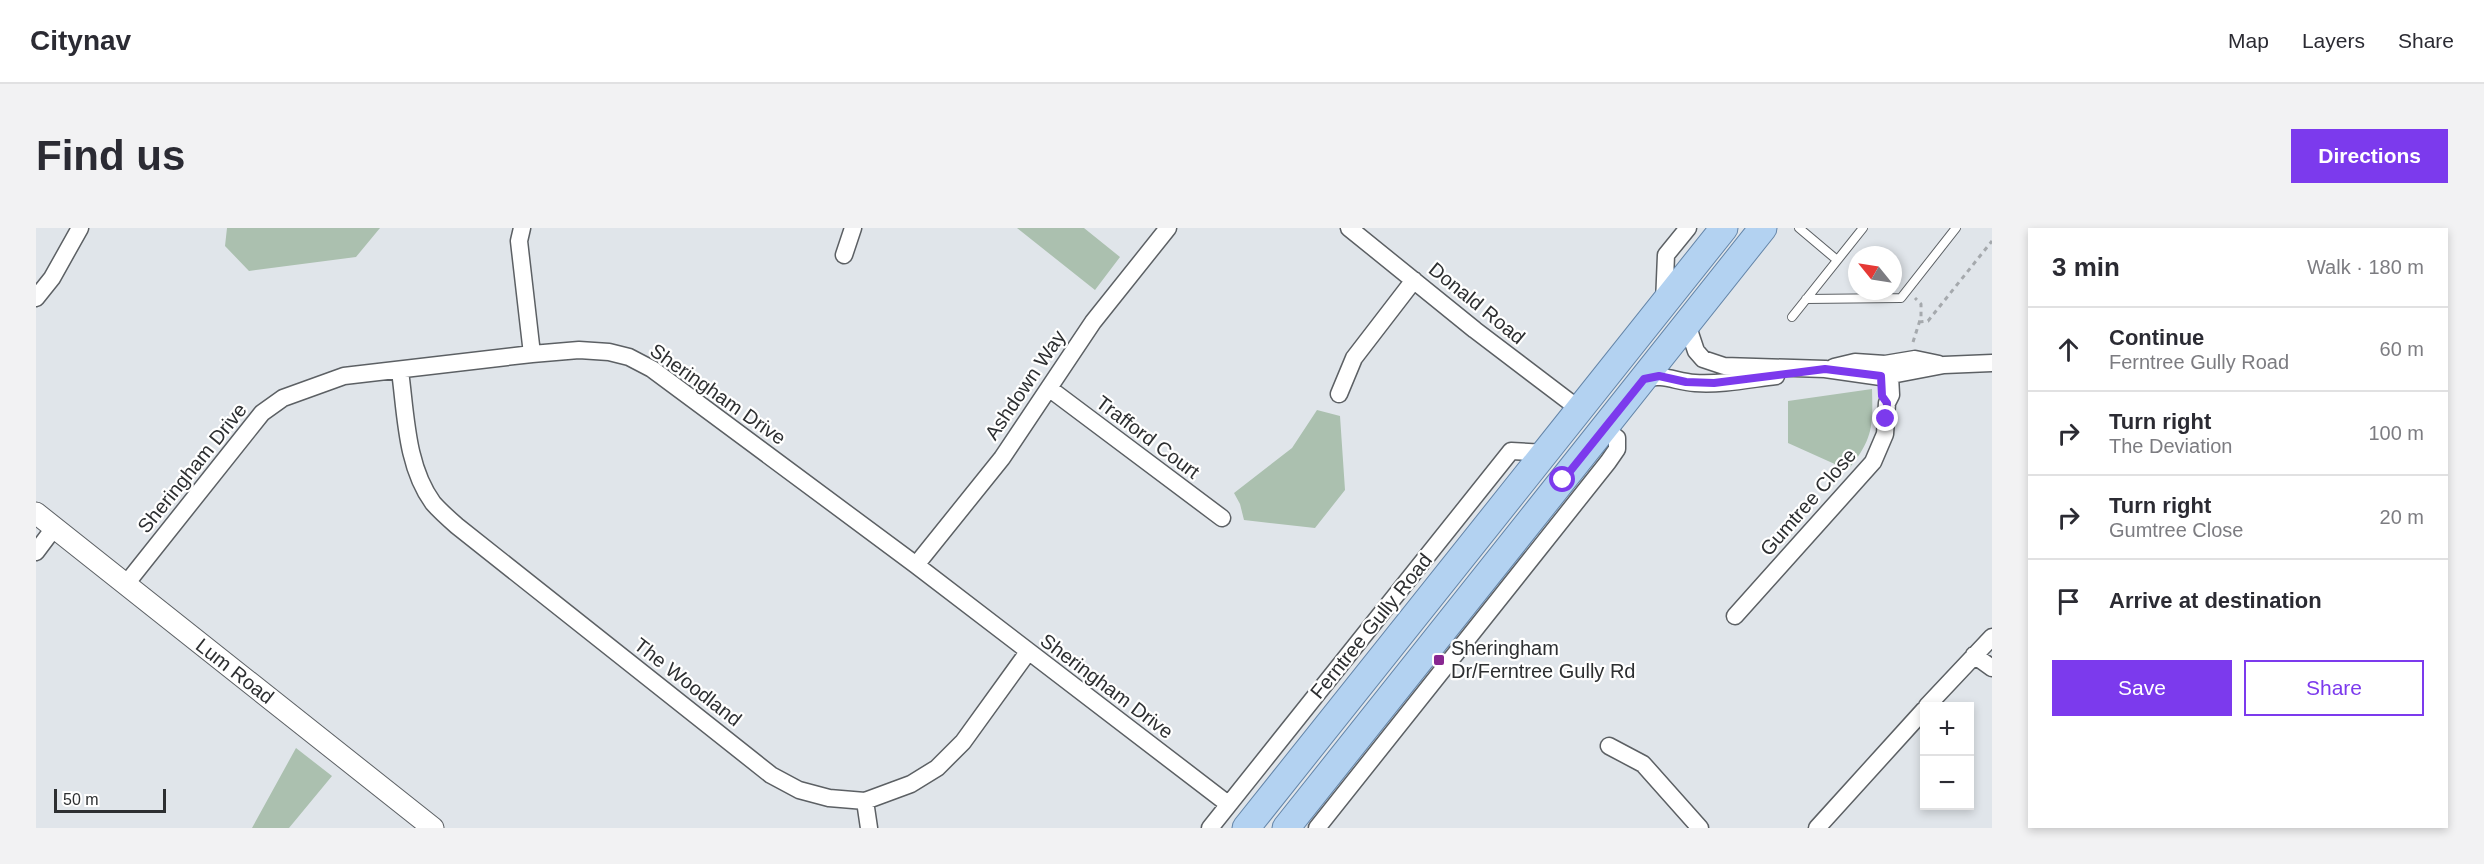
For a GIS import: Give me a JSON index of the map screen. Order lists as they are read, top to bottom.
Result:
{
  "streets": {
    "main road": ["Ferntree Gully Road"],
    "street": [
      "Donald Road",
      "Ashdown Way",
      "Sheringham Drive",
      "Trafford Court",
      "Gumtree Close",
      "Lum Road",
      "The Woodland"
    ]
  },
  "crossings": [
    ["Donald Road", "Ferntree Gully Road"],
    ["Ashdown Way", "Sheringham Drive"],
    ["Ashdown Way", "Trafford Court"],
    ["Sheringham Drive", "Ferntree Gully Road"],
    ["Sheringham Drive", "Lum Road"],
    ["Sheringham Drive", "The Woodland"]
  ],
  "places": {
    "transit": ["Sheringham Dr/Ferntree Gully Rd"]
  },
  "scale_bar": "50 m",
  "north": "top left",
  "page": {
    "header": "Citynav",
    "nav": ["Map", "Layers", "Share"],
    "buttons": [
      "Directions",
      ["Save", "Share"]
    ],
    "title": "Find us",
    "heading": ["3 min", "Walk · 180 m"],
    "list": [
      ["Continue", "Ferntree Gully Road", "60 m"],
      ["Turn right", "The Deviation", "100 m"],
      ["Turn right", "Gumtree Close", "20 m"],
      "Arrive at destination"
    ],
    "map_buttons": ["+", "−"],
    "scale": "50 m"
  }
}
